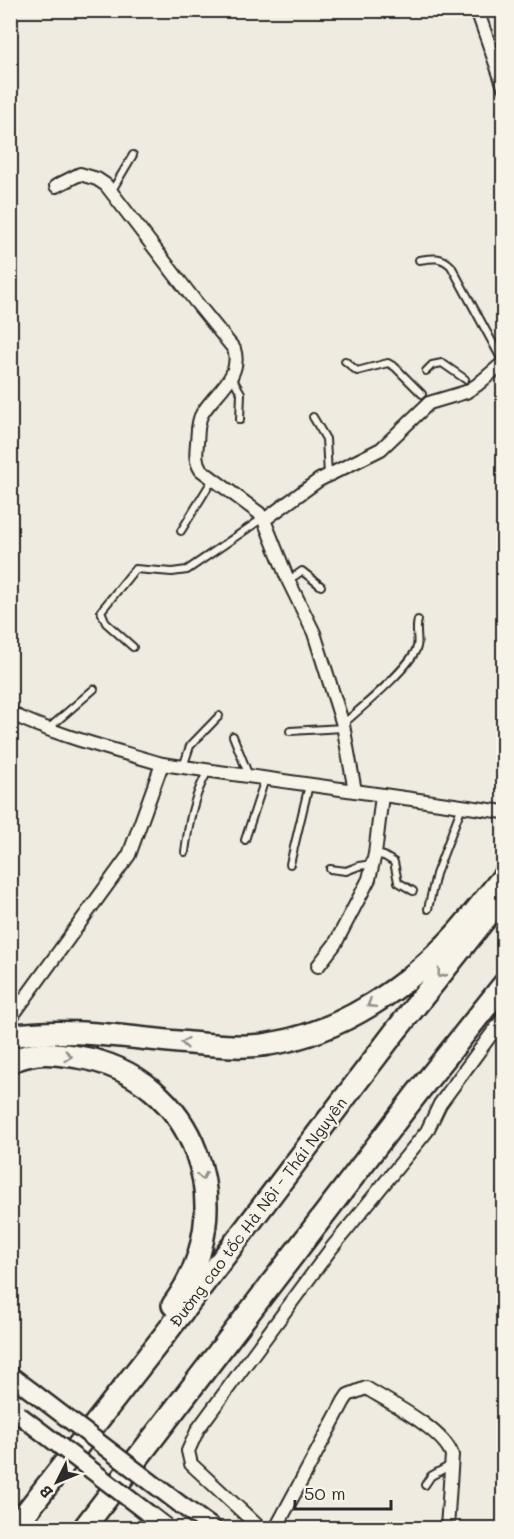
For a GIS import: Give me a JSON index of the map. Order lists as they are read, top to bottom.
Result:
{
  "streets": {
    "highway": ["Đường cao tốc Hà Nội - Thái Nguyên"]
  },
  "scale_bar": "50 m",
  "north": "bottom left"
}
